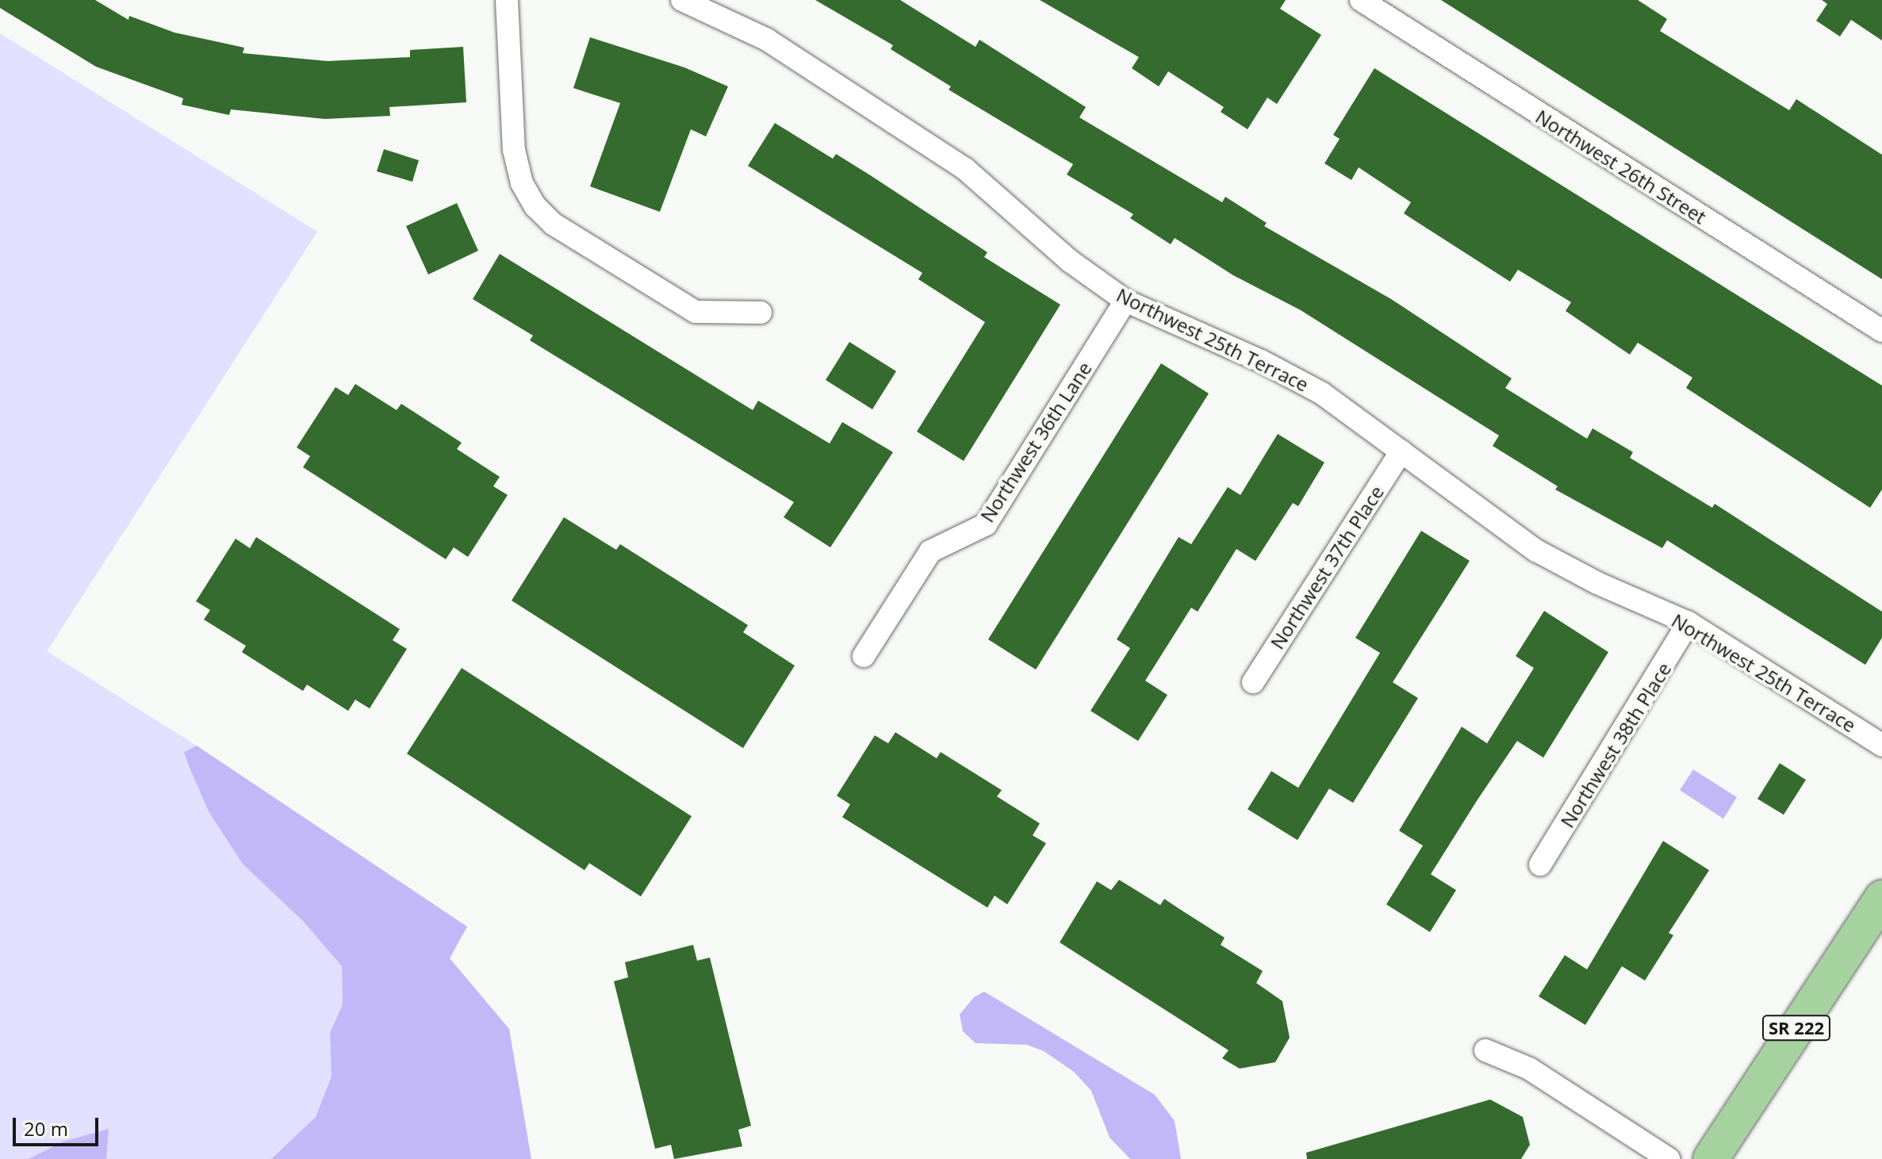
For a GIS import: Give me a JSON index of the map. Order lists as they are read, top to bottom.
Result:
{
  "streets": {
    "main road": ["SR 222"],
    "street": [
      "Northwest 26th Street",
      "Northwest 25th Terrace",
      "Northwest 36th Lane",
      "Northwest 37th Place",
      "Northwest 38th Place"
    ]
  },
  "crossings": [
    ["Northwest 25th Terrace", "Northwest 36th Lane"],
    ["Northwest 25th Terrace", "Northwest 37th Place"],
    ["Northwest 25th Terrace", "Northwest 38th Place"]
  ],
  "scale_bar": "20 m"
}
